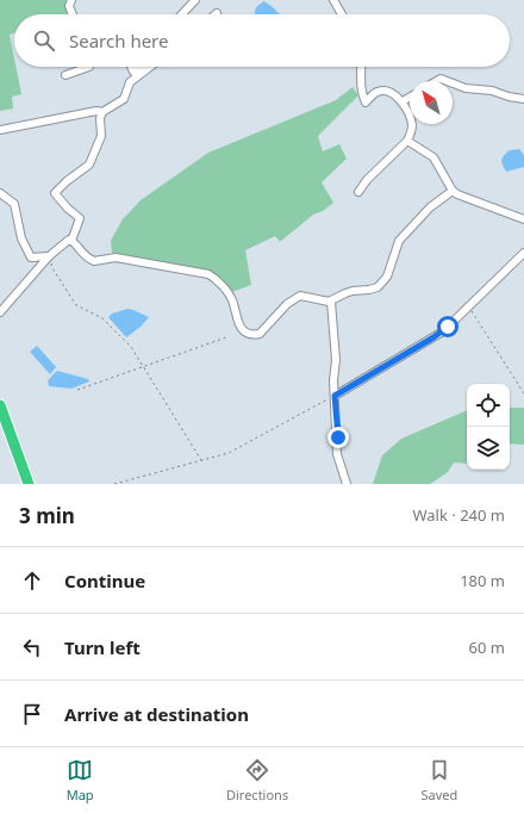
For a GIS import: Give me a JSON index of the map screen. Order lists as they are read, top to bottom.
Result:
{
  "north": "top left",
  "page": {
    "search": "Search here",
    "heading": ["3 min", "Walk · 240 m"],
    "list": [
      ["Continue", "180 m"],
      ["Turn left", "60 m"],
      "Arrive at destination"
    ],
    "nav": ["Map", "Directions", "Saved"]
  }
}
